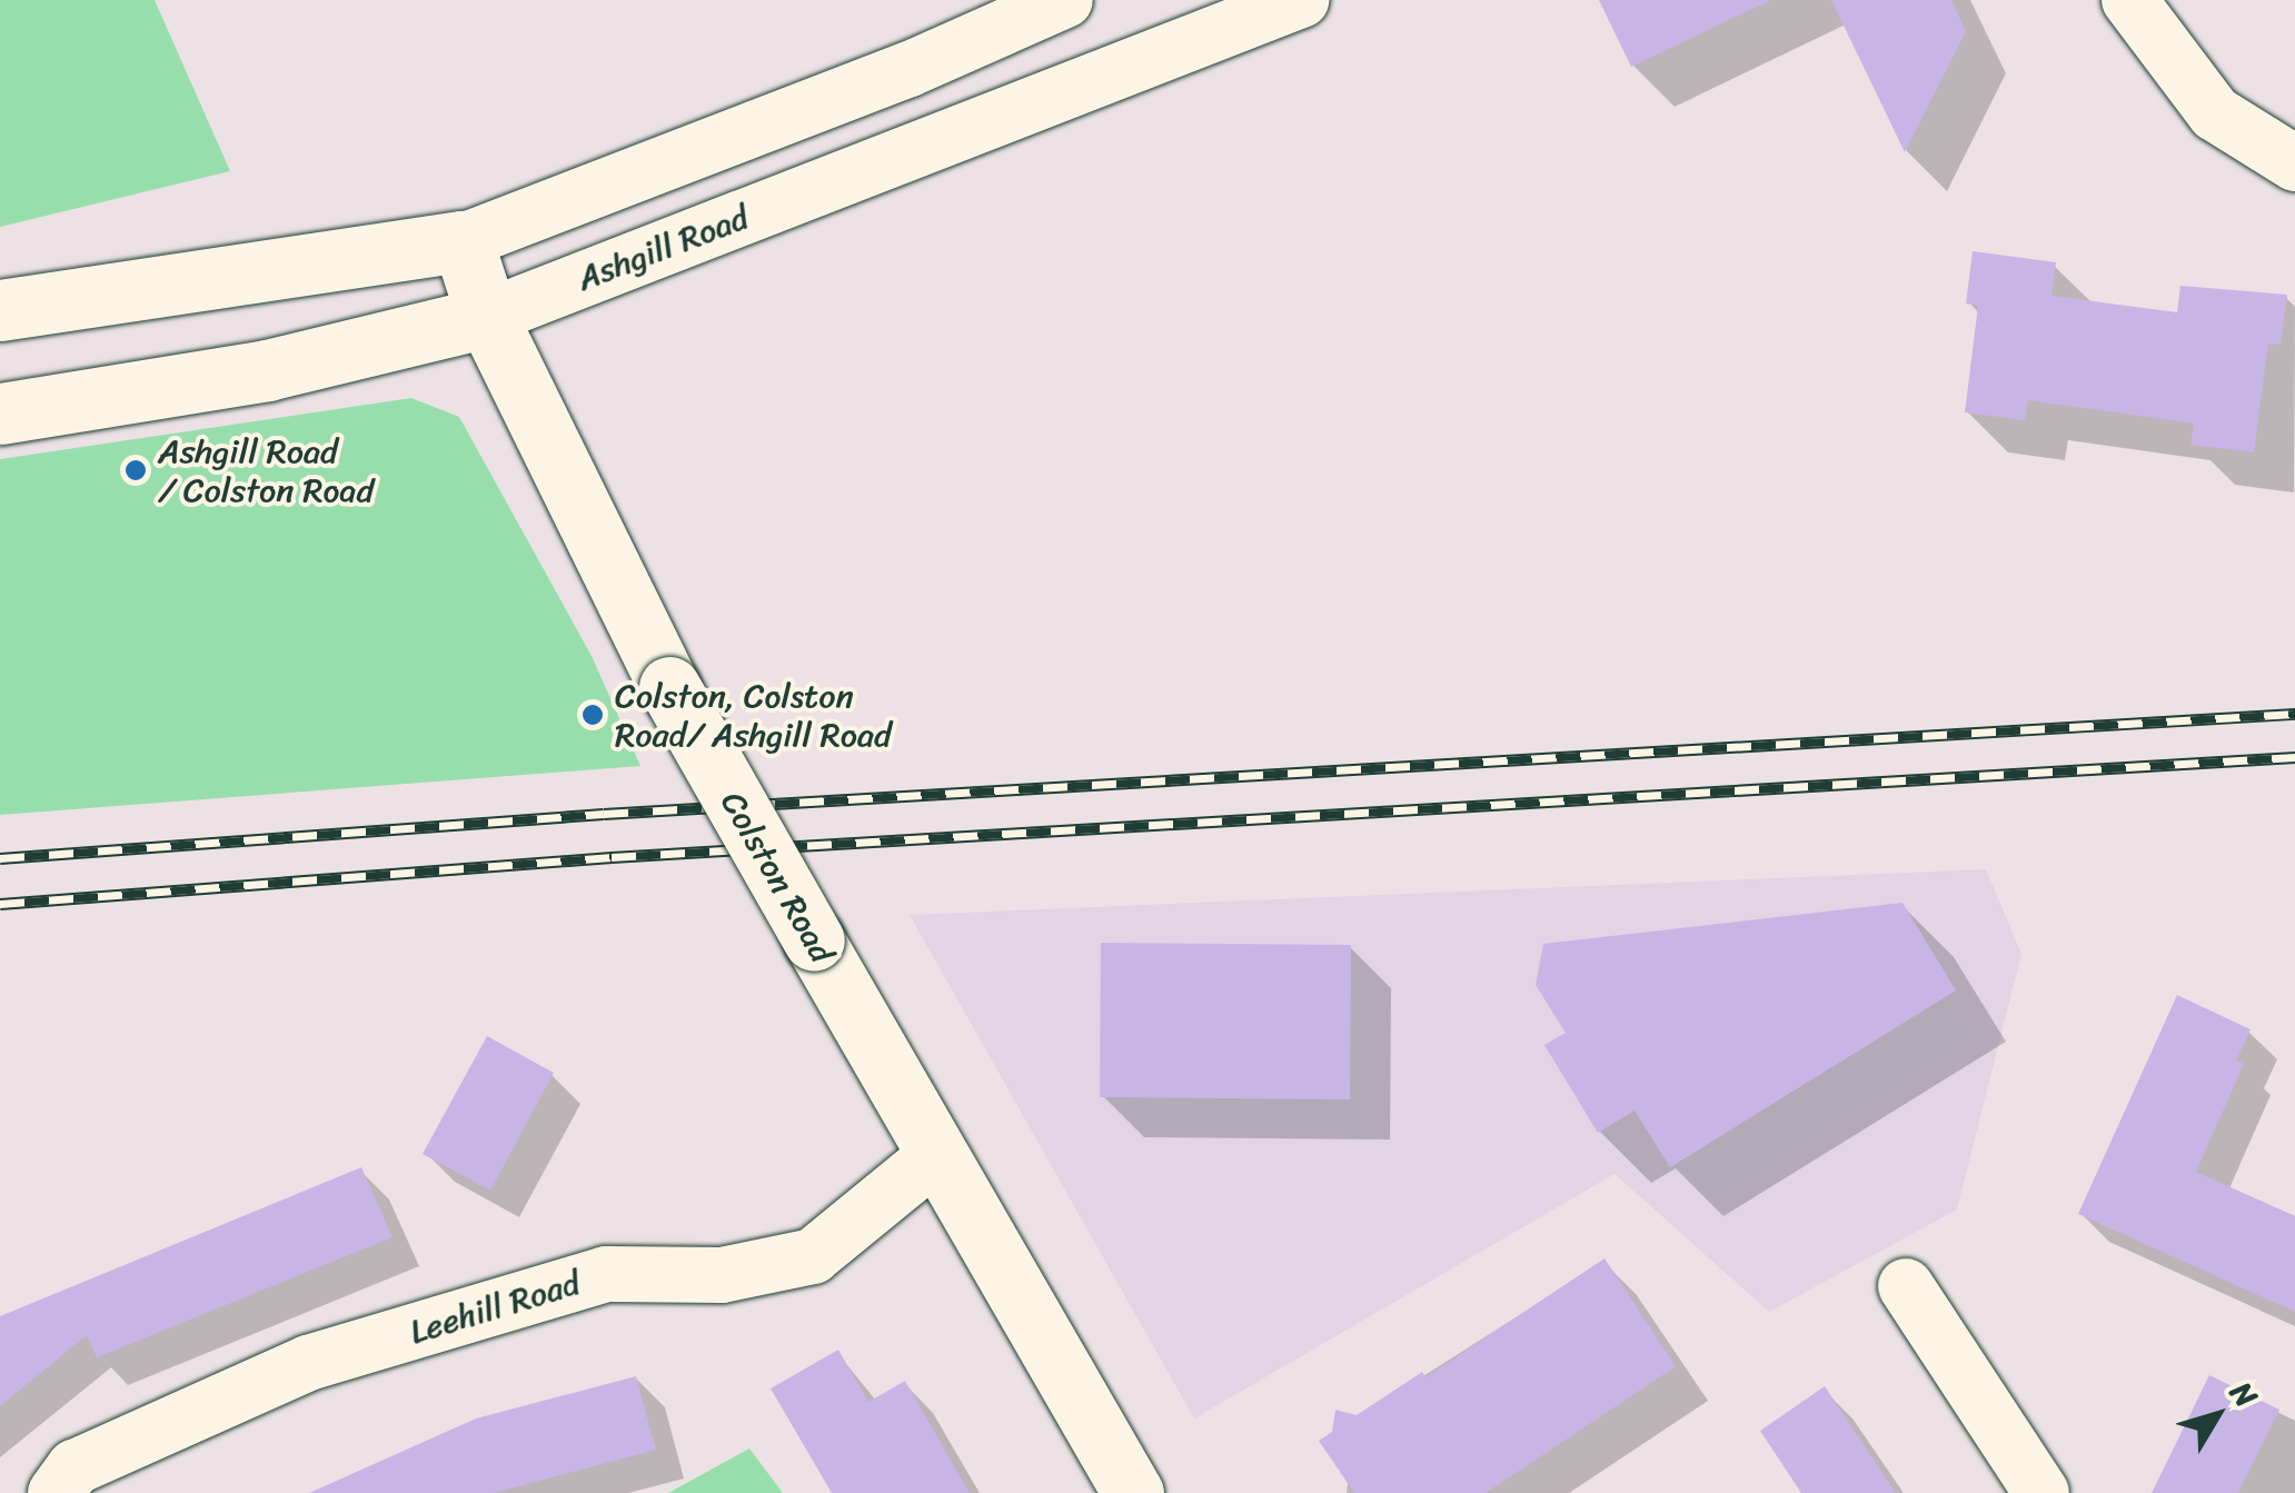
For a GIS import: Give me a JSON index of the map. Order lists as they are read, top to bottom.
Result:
{
  "streets": {
    "street": ["Ashgill Road", "Colston Road", "Leehill Road"]
  },
  "crossings": [
    ["Ashgill Road", "Colston Road"],
    ["Colston Road", "Leehill Road"]
  ],
  "places": ["Ashgill Road / Colston Road", "Colston, Colston Road/ Ashgill Road"],
  "north": "top right"
}
